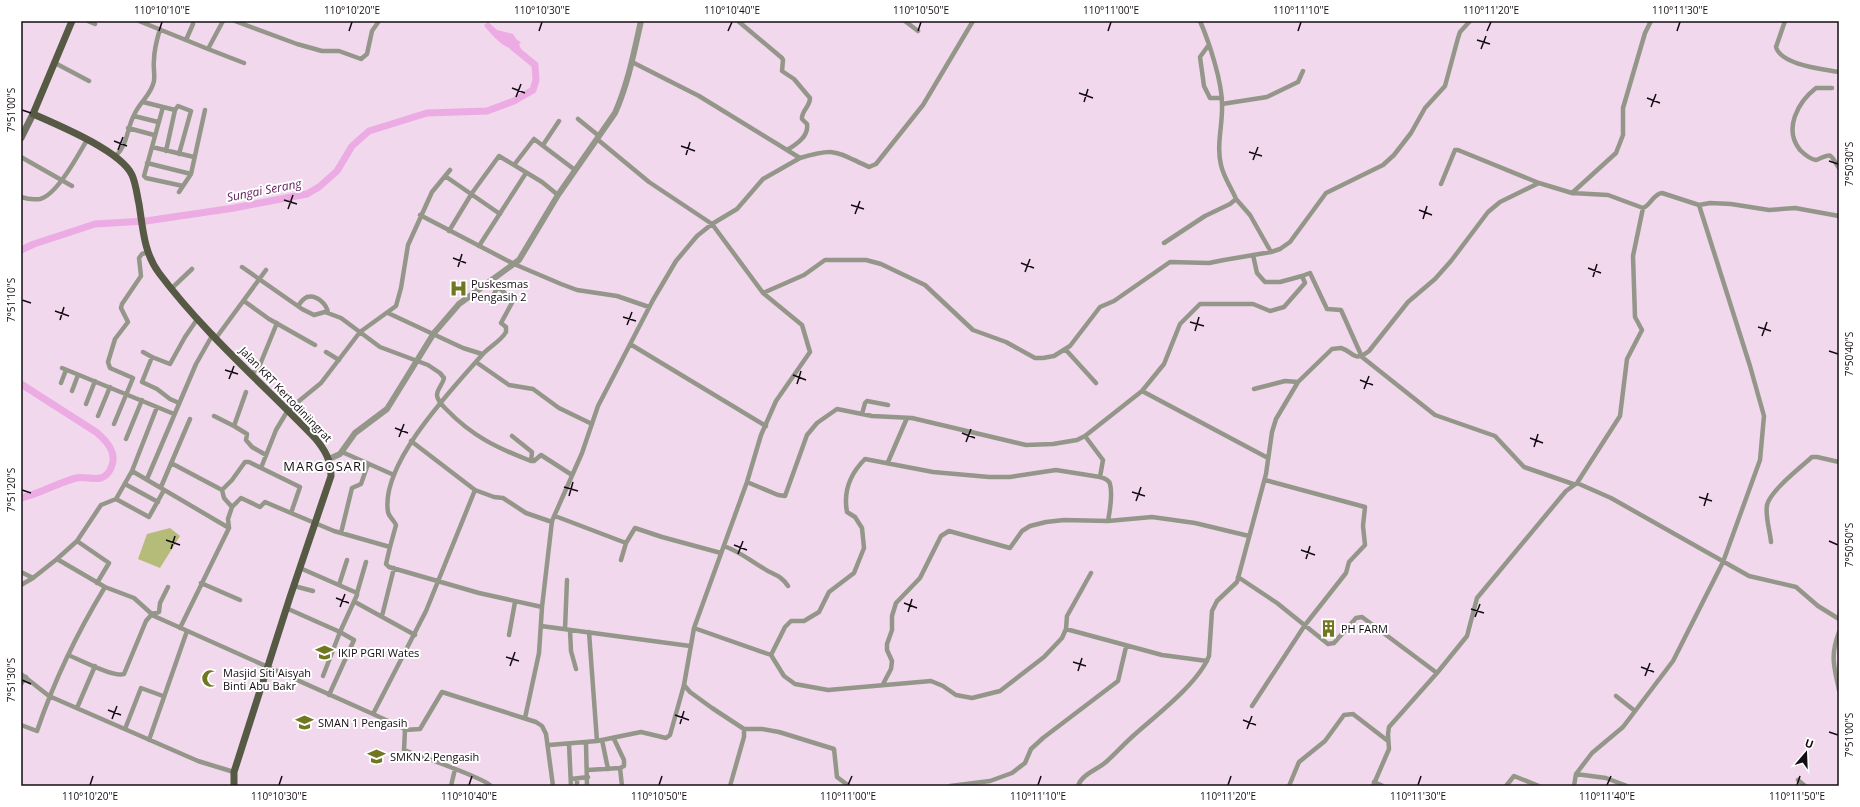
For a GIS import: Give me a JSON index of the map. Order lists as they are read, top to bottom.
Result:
{
  "streets": {
    "main road": ["Jalan KRT Kertodiniingrat"]
  },
  "districts": ["MARGOSARI"],
  "water": ["Sungai Serang"],
  "places": {
    "hospital": ["Puskesmas Pengasih 2"],
    "building": ["PH FARM"],
    "school or university": ["IKIP PGRI Wates", "SMAN 1 Pengasih", "SMKN 2 Pengasih"],
    "mosque": ["Masjid Siti Aisyah Binti Abu Bakr"]
  },
  "north": "top",
  "coordinates": [
    "110°10'10\"E",
    "110°10'20\"E",
    "110°10'30\"E",
    "110°10'40\"E",
    "110°10'50\"E",
    "110°11'00\"E",
    "110°11'10\"E",
    "110°11'20\"E",
    "110°11'30\"E",
    "7°51'00\"S",
    "7°50'30\"S",
    "7°51'10\"S",
    "7°50'40\"S",
    "7°51'20\"S",
    "7°50'50\"S",
    "7°51'30\"S",
    "110°11'40\"E",
    "110°11'50\"E"
  ]
}
